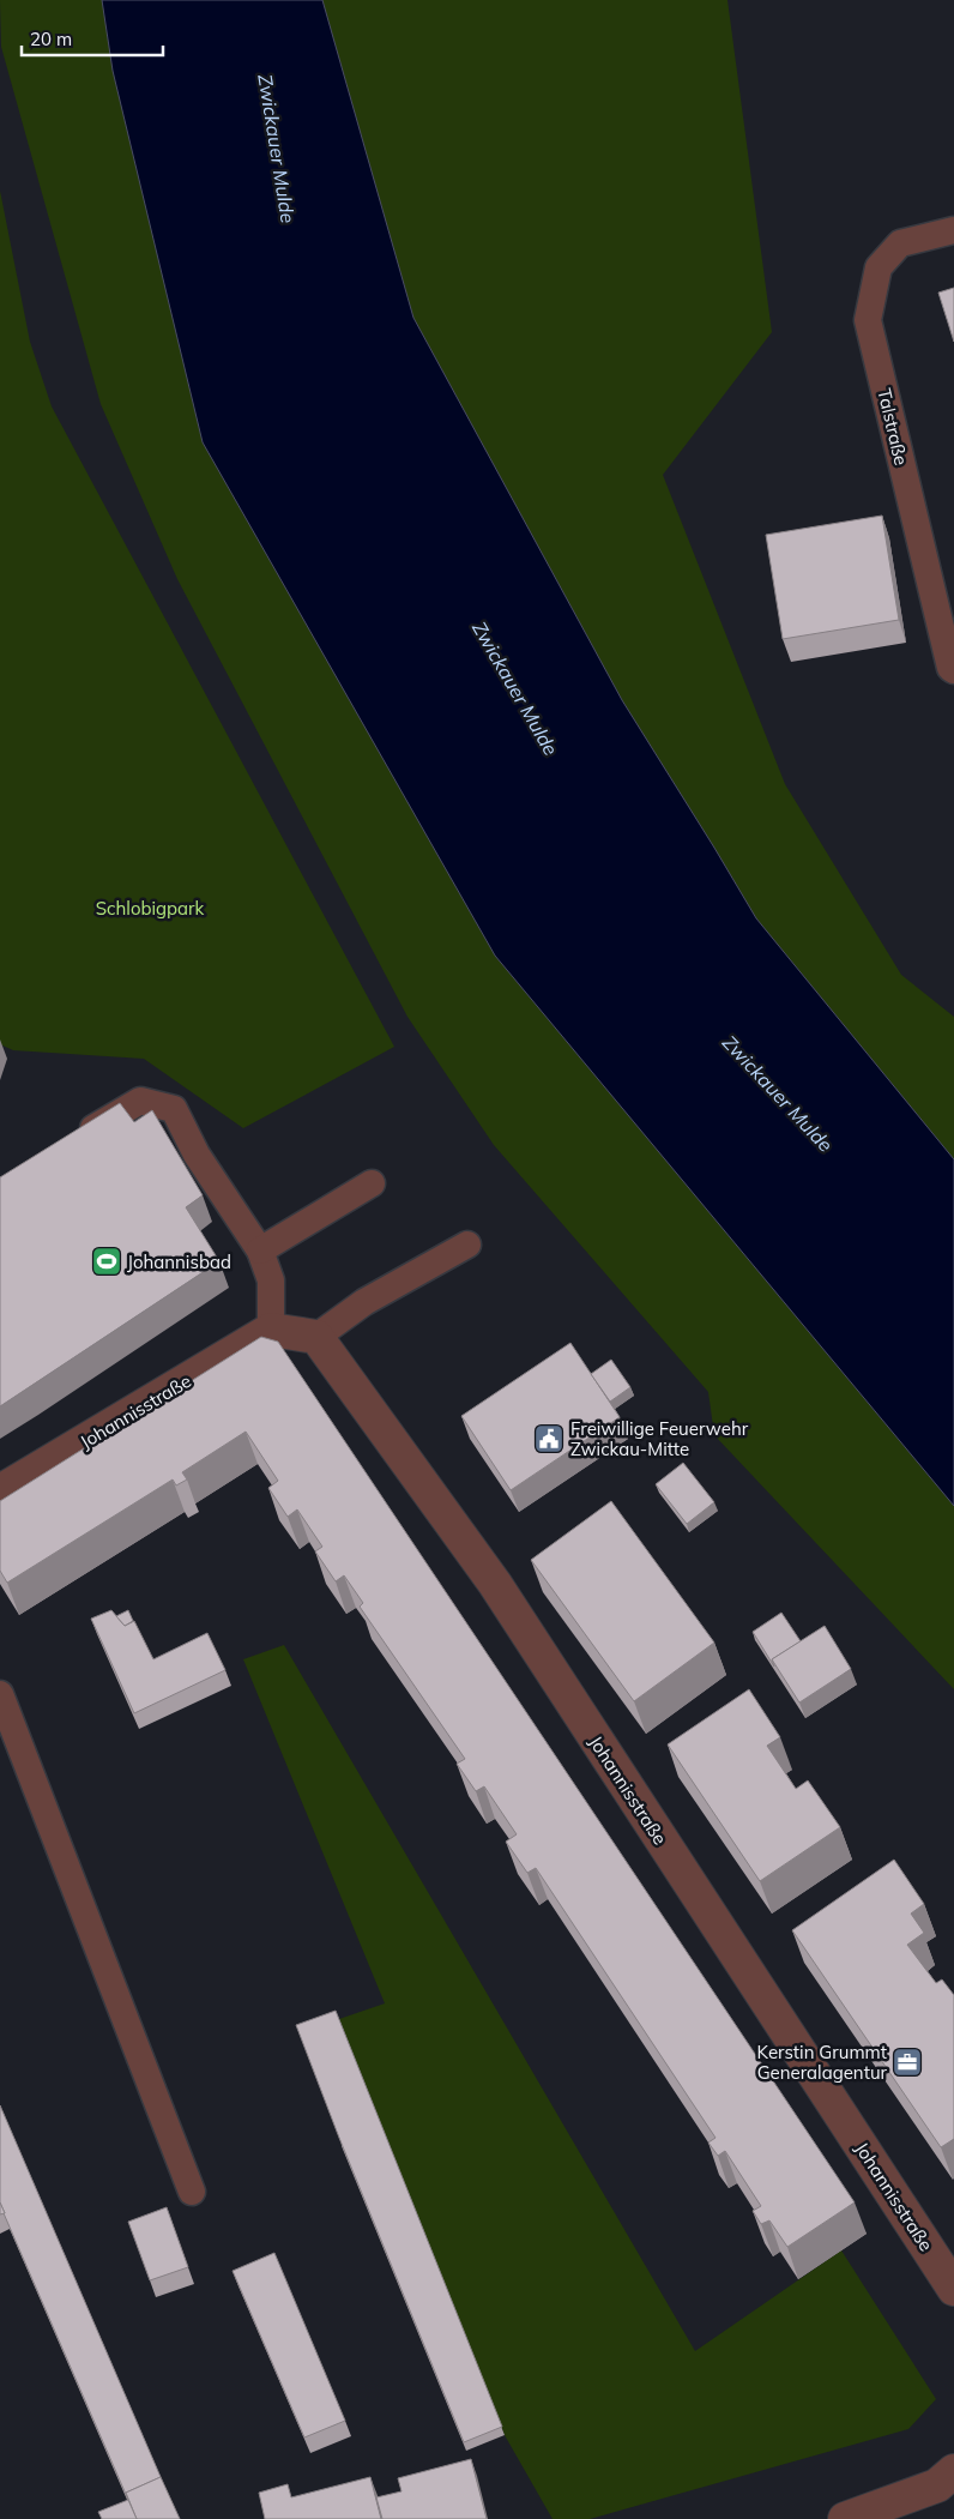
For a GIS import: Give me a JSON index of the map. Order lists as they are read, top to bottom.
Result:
{
  "streets": {
    "street": ["Johannisstraße"],
    "lane": ["Talstraße"]
  },
  "water": ["Zwickauer Mulde"],
  "parks": ["Schlobigpark"],
  "places": {
    "sports": ["Johannisbad"],
    "public building": ["Freiwillige Feuerwehr Zwickau-Mitte"],
    "office": ["Kerstin Grummt Generalagentur"]
  },
  "scale_bar": "20 m"
}
